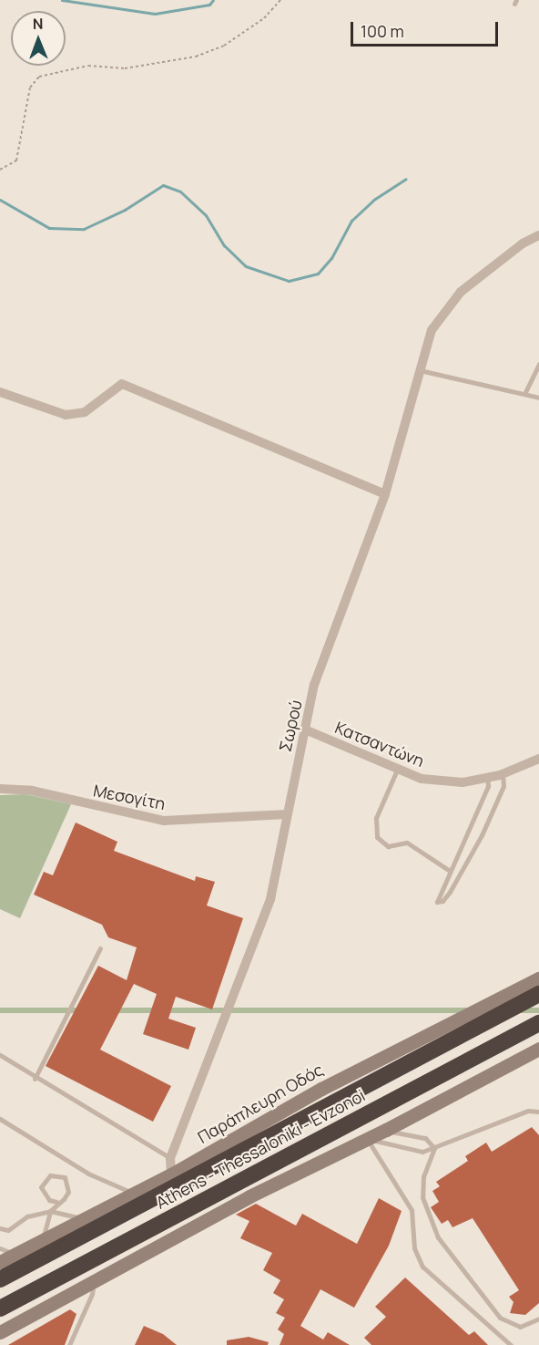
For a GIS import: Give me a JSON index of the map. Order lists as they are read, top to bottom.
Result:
{
  "streets": {
    "highway": ["Athens - Thessaloniki - Evzonoi"],
    "street": [
      "Σωρού",
      "Κατσαντώνη",
      "Μεσογίτη",
      "Παράπλευρη Οδός"
    ]
  },
  "crossings": [
    ["Σωρού", "Κατσαντώνη"],
    ["Σωρού", "Μεσογίτη"],
    ["Σωρού", "Παράπλευρη Οδός"]
  ],
  "scale_bar": "100 m",
  "north": "top"
}
